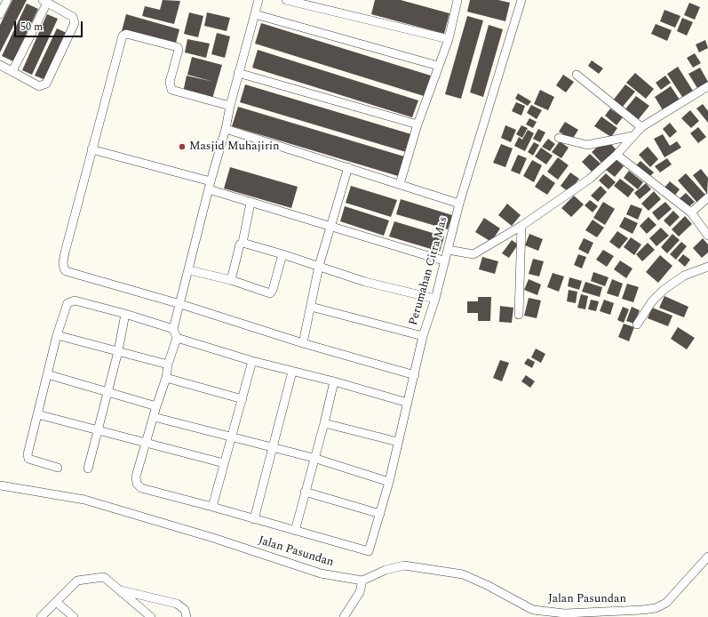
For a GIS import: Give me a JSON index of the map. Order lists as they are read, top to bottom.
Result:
{
  "streets": {
    "street": ["Perumahan Citra Mas", "Jalan Pasundan"]
  },
  "places": ["Masjid Muhajirin"],
  "scale_bar": "50 m"
}
